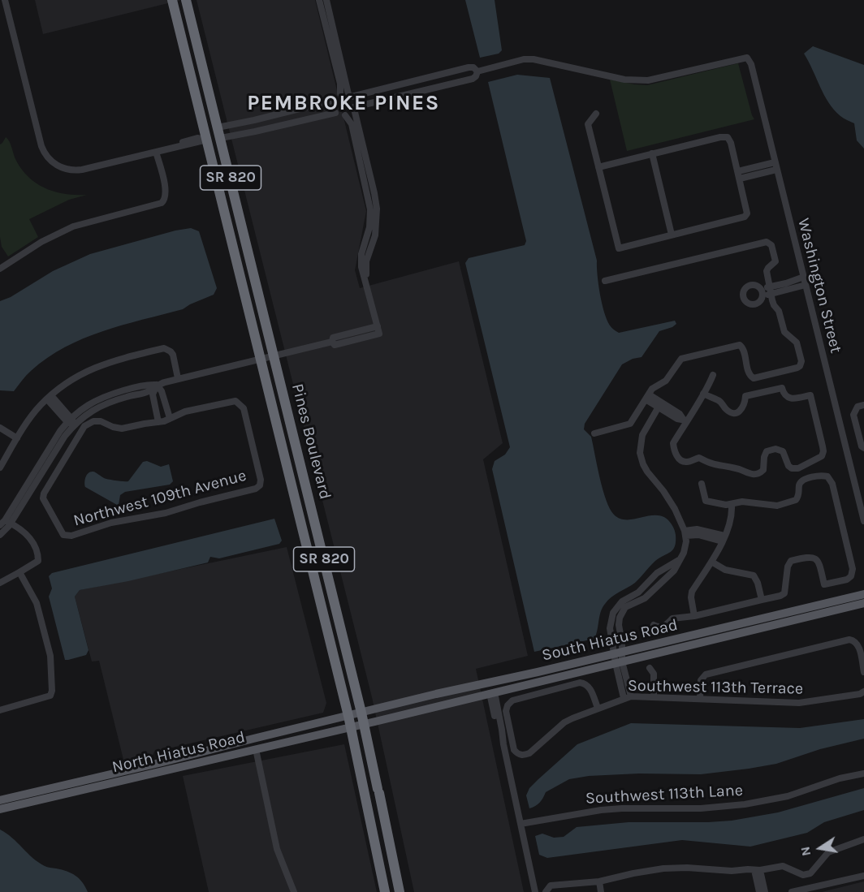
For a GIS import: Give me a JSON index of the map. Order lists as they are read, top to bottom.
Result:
{
  "streets": {
    "highway": ["SR 820", "Pines Boulevard"],
    "main road": ["South Hiatus Road", "North Hiatus Road"],
    "street": [
      "Washington Street",
      "Northwest 109th Avenue",
      "Southwest 113th Terrace",
      "Southwest 113th Lane"
    ]
  },
  "crossings": [
    ["Pines Boulevard", "South Hiatus Road"],
    ["Pines Boulevard", "North Hiatus Road"],
    ["South Hiatus Road", "North Hiatus Road"]
  ],
  "districts": ["PEMBROKE PINES"],
  "north": "left"
}
